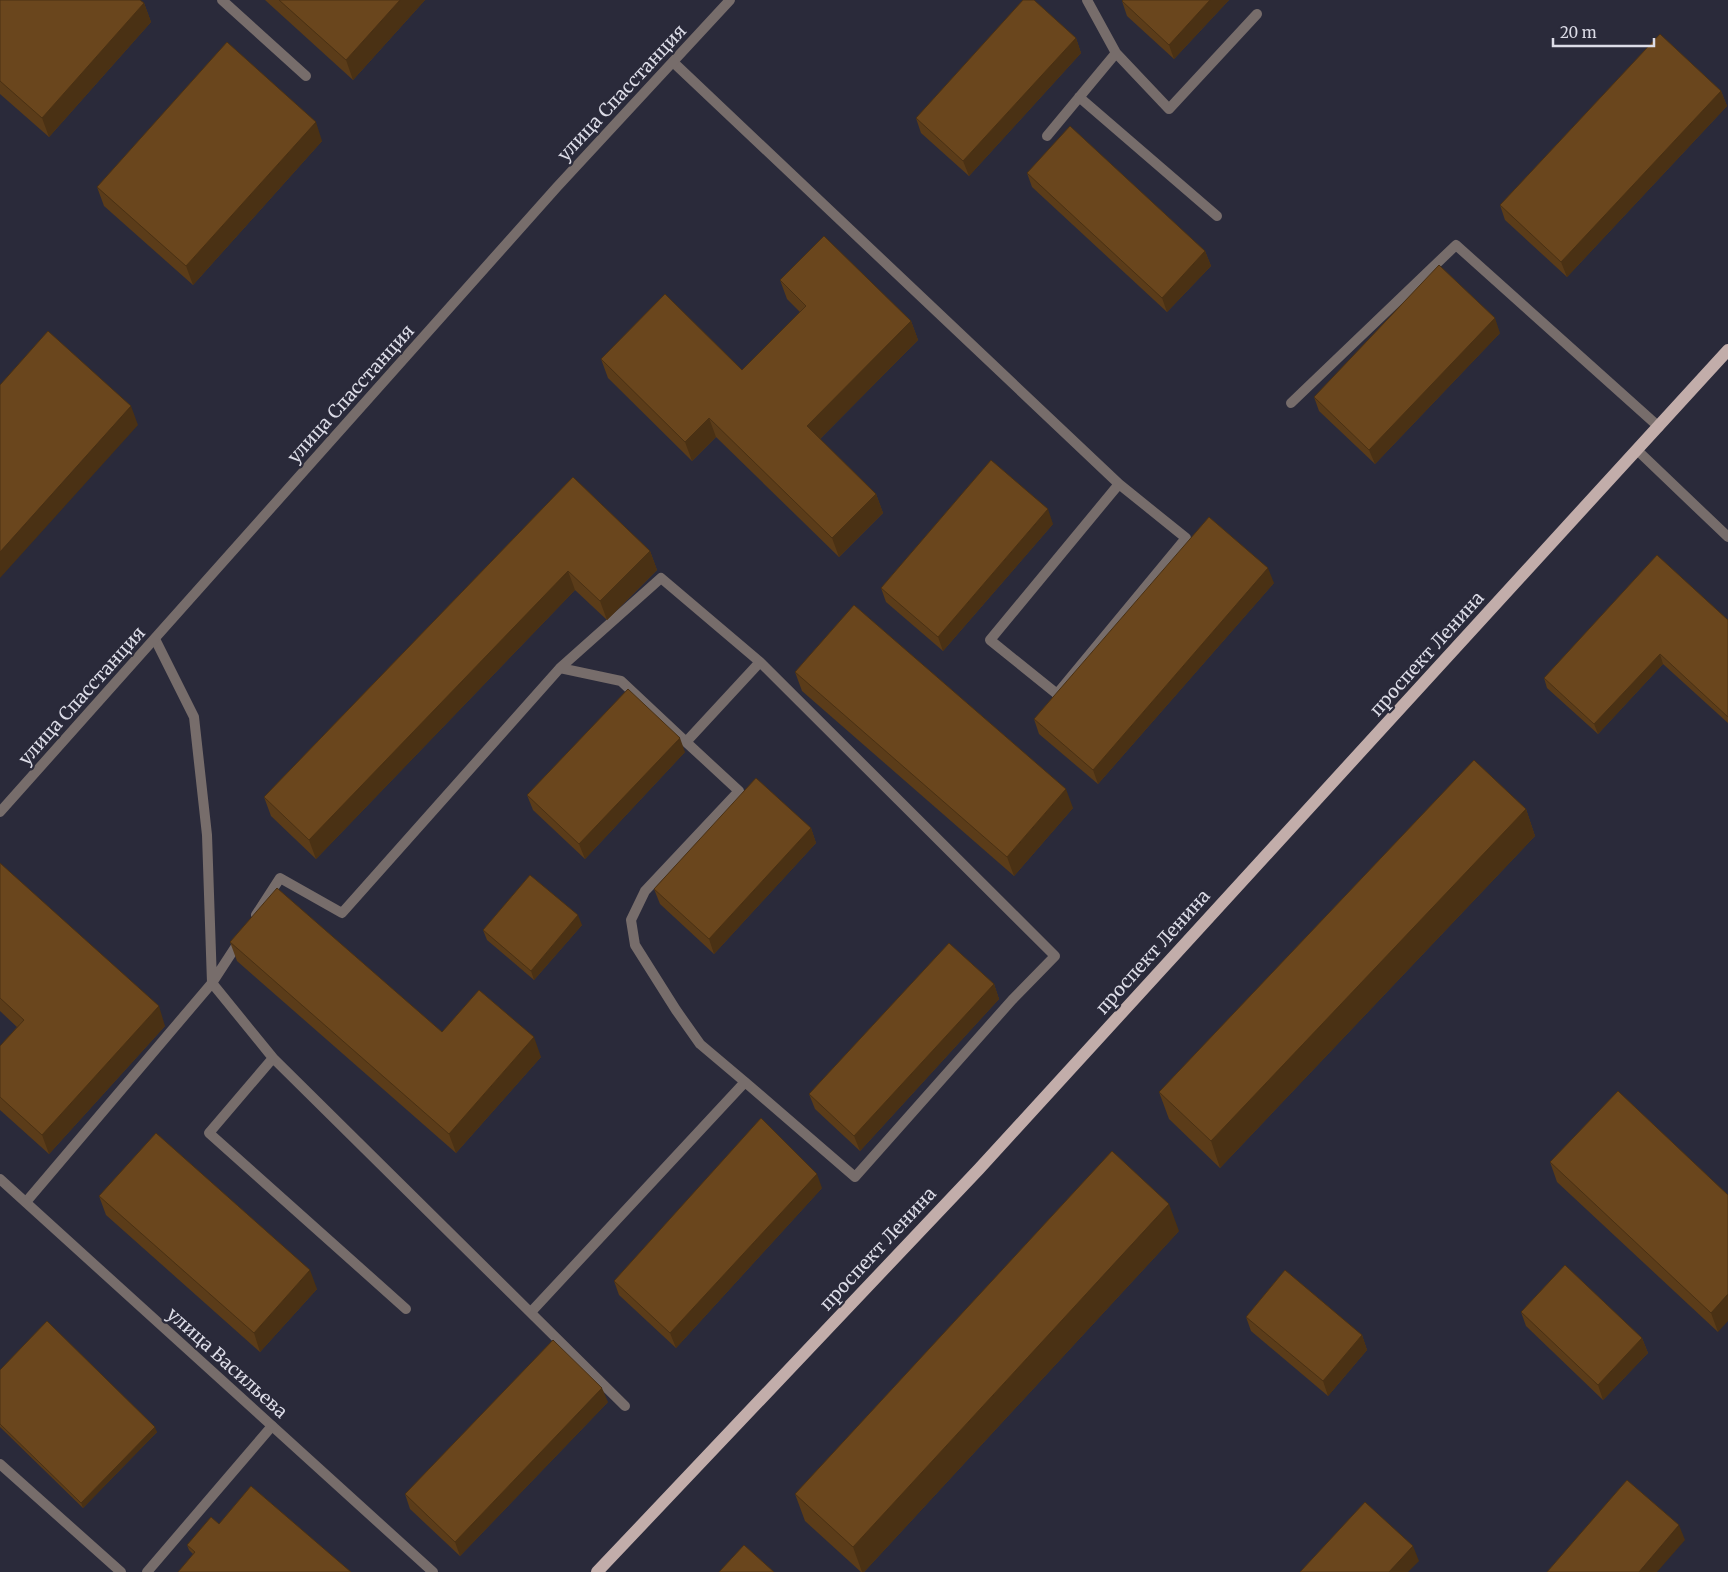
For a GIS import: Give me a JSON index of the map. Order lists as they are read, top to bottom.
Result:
{
  "streets": {
    "main road": ["проспект Ленина"],
    "street": ["улица Спасстанция", "улица Васильева"]
  },
  "scale_bar": "20 m"
}
